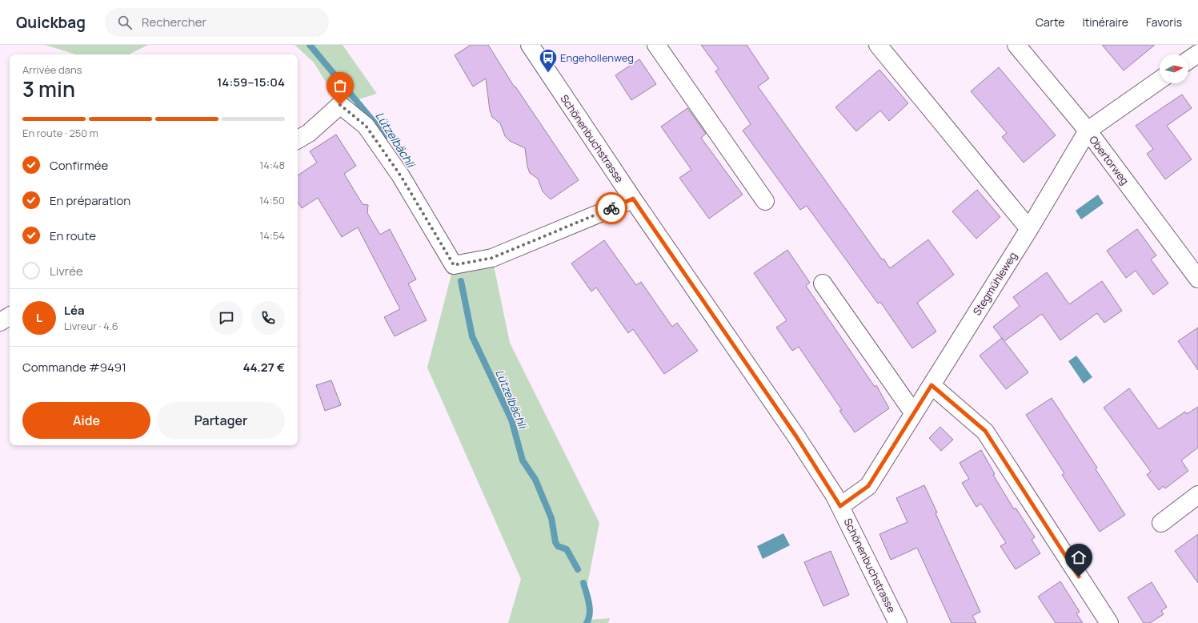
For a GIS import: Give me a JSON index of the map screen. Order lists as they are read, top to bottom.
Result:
{
  "streets": {
    "street": ["Schönenbuchstrasse", "Obertorweg", "Stegmühleweg"]
  },
  "crossings": [
    ["Schönenbuchstrasse", "Stegmühleweg"],
    ["Obertorweg", "Stegmühleweg"]
  ],
  "water": ["Lützelbächli"],
  "places": {
    "bus stop": ["Engehollenweg"]
  },
  "north": "right",
  "page": {
    "header": "Quickbag",
    "search": "Rechercher",
    "nav": ["Carte", "Itinéraire", "Favoris"],
    "heading": ["3 min", "Arrivée dans", "14:59–15:04"],
    "panel": [
      "Léa",
      "Livreur · 4.6",
      "Commande #9491",
      "44.27 €"
    ],
    "bar": "En route · 250 m",
    "list": [
      ["Confirmée", "14:48"],
      ["En préparation", "14:50"],
      ["En route", "14:54"],
      "Livrée"
    ],
    "round": "L",
    "buttons": ["Aide", "Partager"]
  }
}
